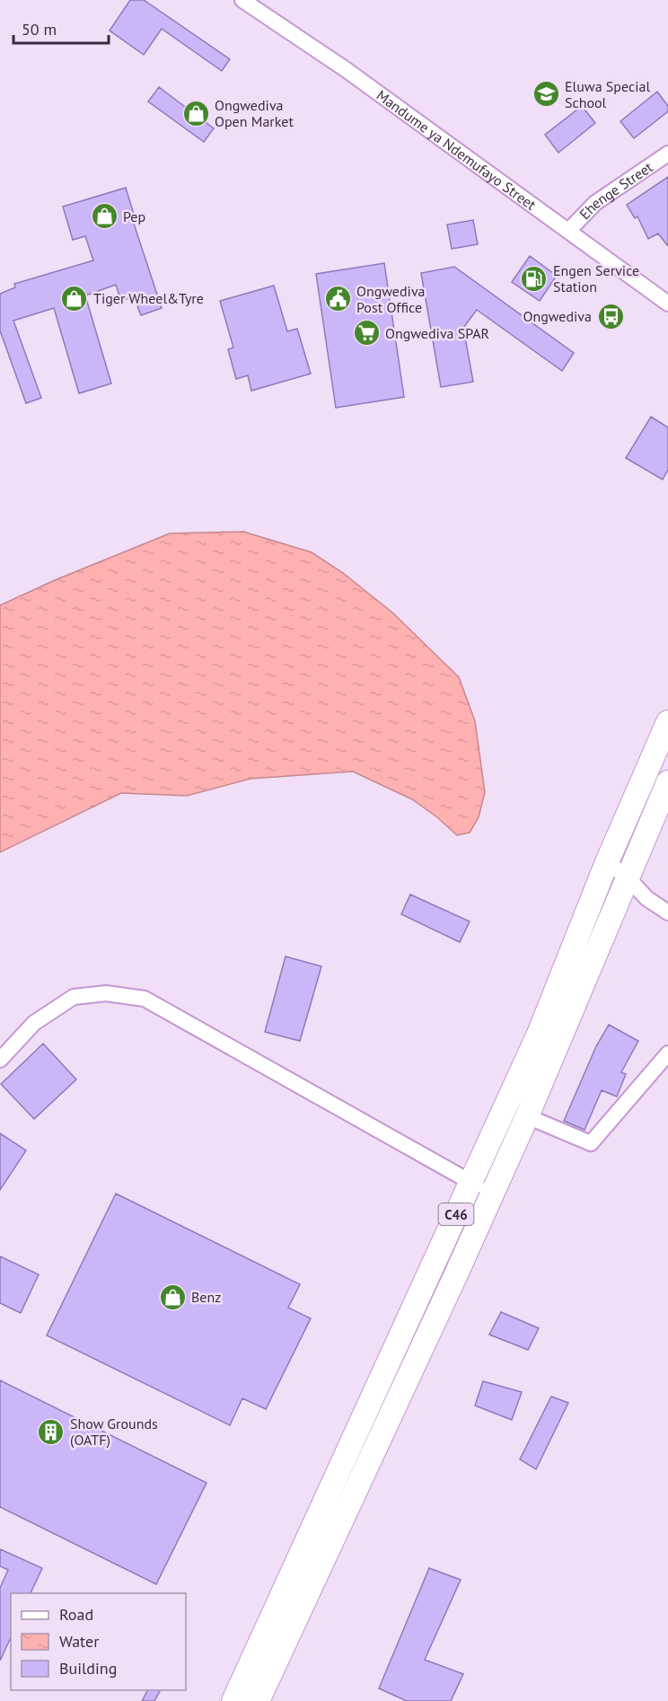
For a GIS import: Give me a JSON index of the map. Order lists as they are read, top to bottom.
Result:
{
  "streets": {
    "main road": ["C46"],
    "street": ["Mandume ya Ndemufayo Street", "Ehenge Street"]
  },
  "crossings": [
    ["Mandume ya Ndemufayo Street", "Ehenge Street"]
  ],
  "places": {
    "school or university": ["Eluwa Special School"],
    "shop": [
      "Ongwediva Open Market",
      "Pep",
      "Tiger Wheel&Tyre",
      "Benz"
    ],
    "fuel station": ["Engen Service Station"],
    "public building": ["Ongwediva Post Office"],
    "bus stop": ["Ongwediva"],
    "supermarket": ["Ongwediva SPAR"],
    "building": ["Show Grounds (OATF)"]
  },
  "legend": ["Road", "Water", "Building"],
  "scale_bar": "50 m"
}
